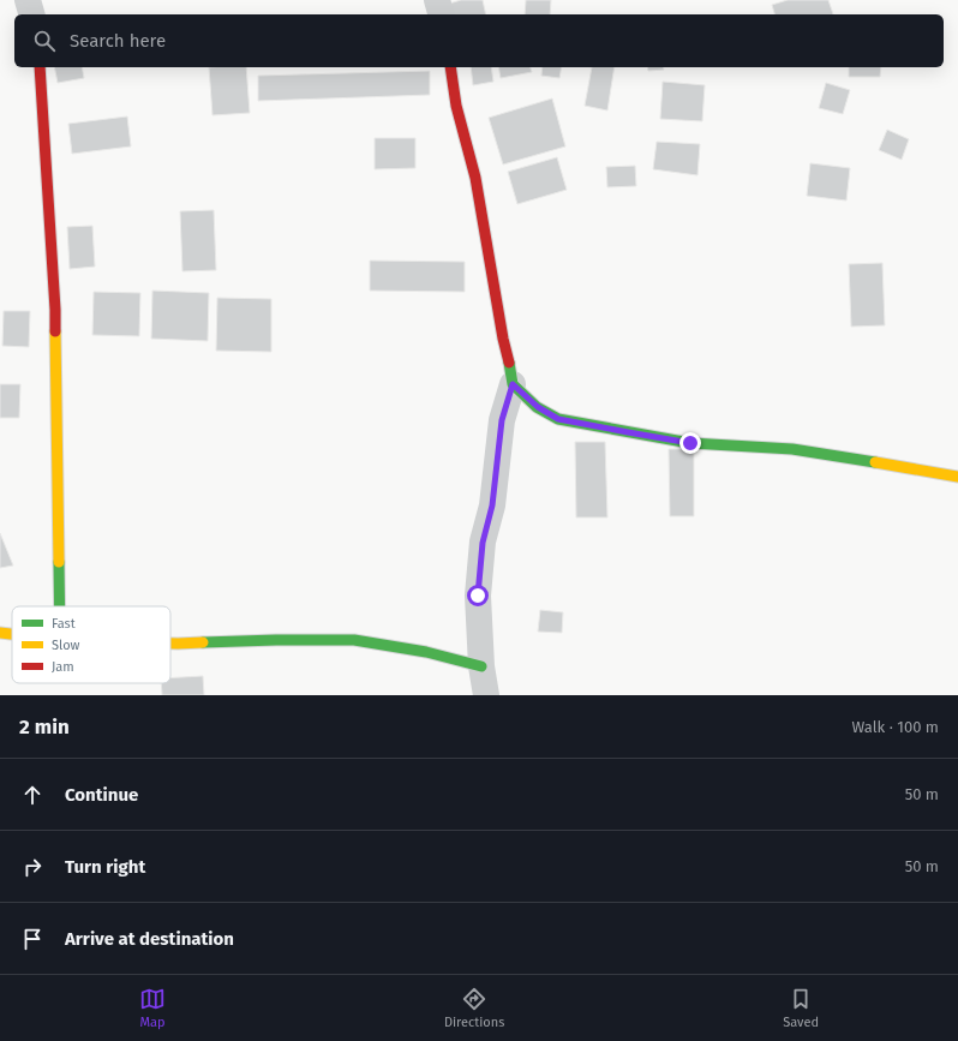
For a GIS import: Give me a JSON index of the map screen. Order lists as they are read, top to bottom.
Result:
{
  "legend": ["Fast", "Slow", "Jam"],
  "page": {
    "search": "Search here",
    "heading": ["2 min", "Walk · 100 m"],
    "list": [
      ["Continue", "50 m"],
      ["Turn right", "50 m"],
      "Arrive at destination"
    ],
    "nav": ["Map", "Directions", "Saved"]
  }
}
